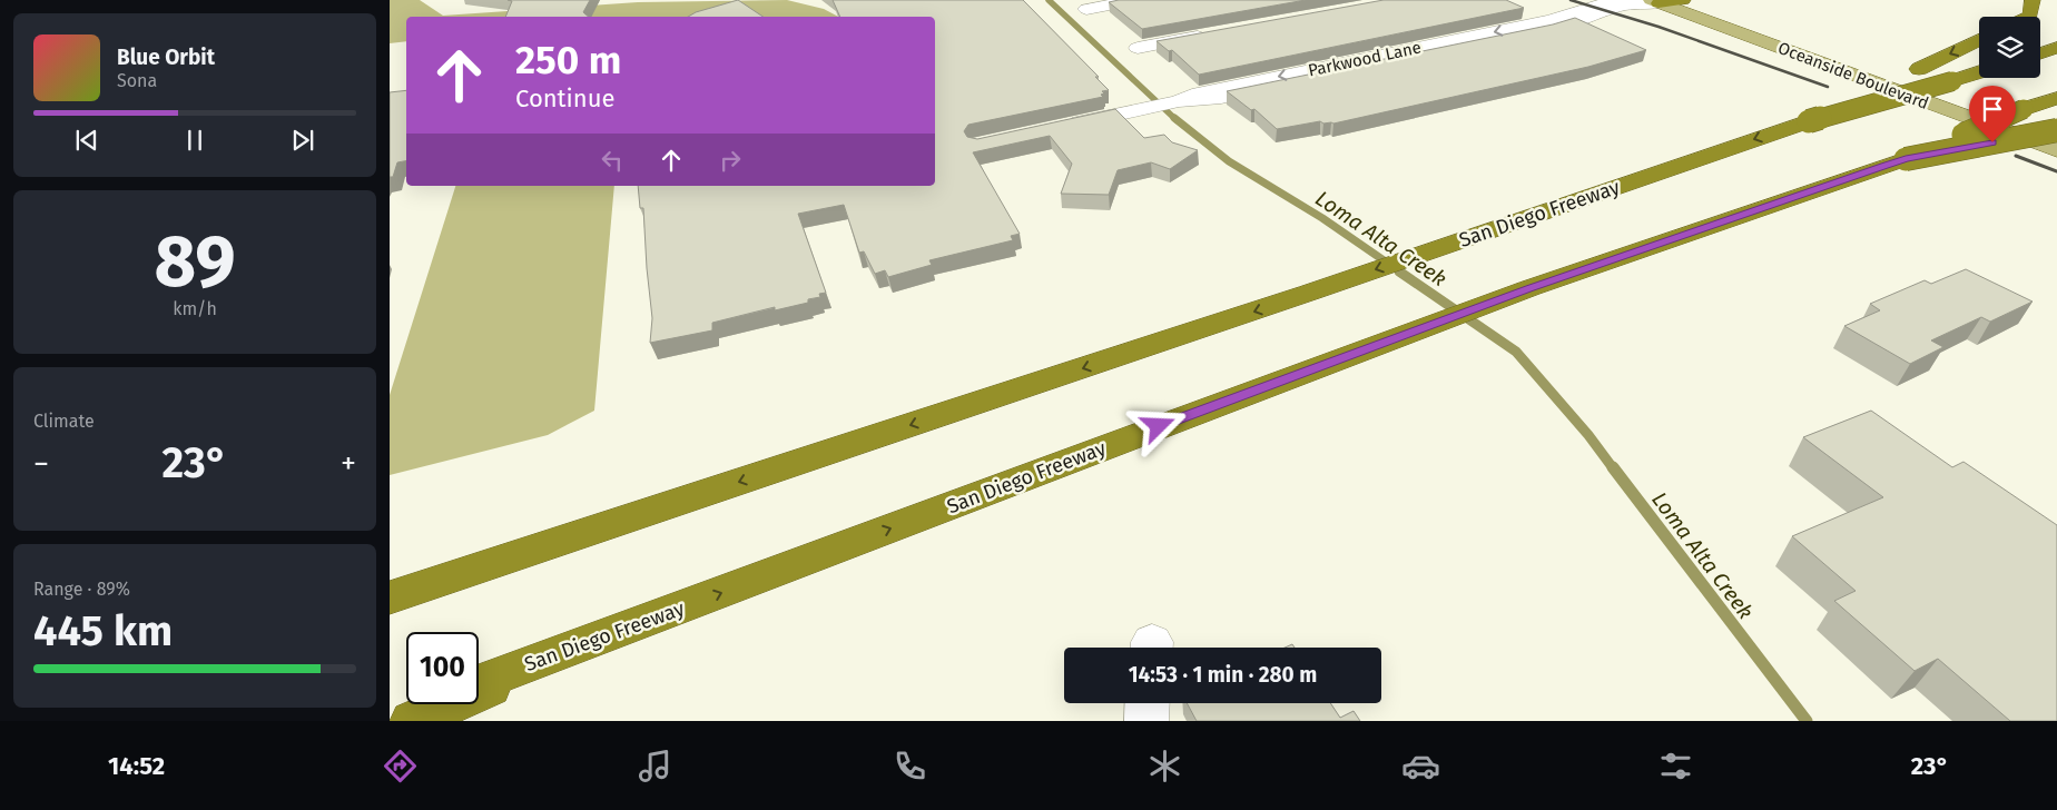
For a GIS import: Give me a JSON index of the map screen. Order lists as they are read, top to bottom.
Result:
{
  "streets": {
    "highway": ["San Diego Freeway"],
    "main road": ["Oceanside Boulevard"],
    "street": ["Parkwood Lane"]
  },
  "crossings": [
    ["Parkwood Lane", "Oceanside Boulevard"]
  ],
  "water": ["Loma Alta Creek"],
  "page": {
    "turn": ["250 m", "Continue"],
    "song": ["Blue Orbit", "Sona"],
    "tile": [
      ["89", "km/h"],
      "Climate",
      ["Range · 89%", "445 km"]
    ],
    "heat": ["−", "23°", "+"],
    "limit": "100",
    "trip": "14:53 · 1 min · 280 m",
    "tabs": ["14:52", "23°"]
  }
}
